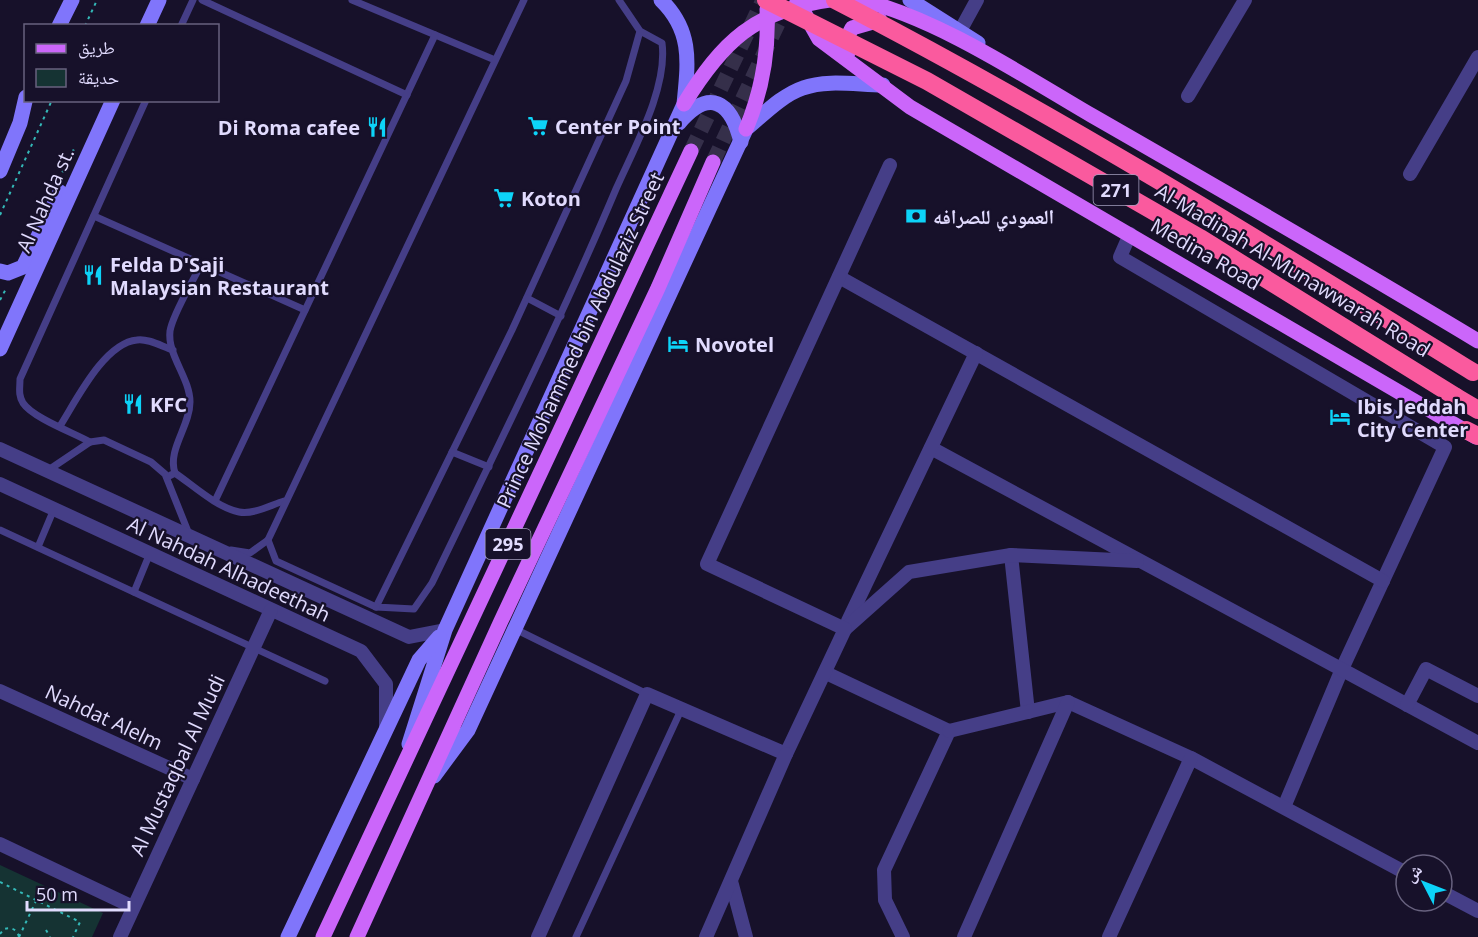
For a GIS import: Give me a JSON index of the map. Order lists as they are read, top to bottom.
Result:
{
  "streets": {
    "highway": ["271", "Al-Madinah Al-Munawwarah Road"],
    "main road": [
      "Al Nahda st.",
      "Medina Road",
      "Prince Mohammed bin Abdulaziz Street",
      "295"
    ],
    "street": ["Al Nahdah Alhadeethah", "Nahdat Alelm", "Al Mustaqbal Al Mudi"]
  },
  "crossings": [
    ["Al Nahdah Alhadeethah", "Al Mustaqbal Al Mudi"],
    ["Nahdat Alelm", "Al Mustaqbal Al Mudi"]
  ],
  "places": {
    "supermarket": ["Center Point", "Koton"],
    "restaurant": ["Di Roma cafee", "Felda D'Saji Malaysian Restaurant", "KFC"],
    "bank": ["العمودي للصرافه"],
    "hotel": ["Novotel", "Ibis Jeddah City Center"]
  },
  "legend": ["طريق", "حديقة"],
  "scale_bar": "50 m",
  "north": "top left"
}
